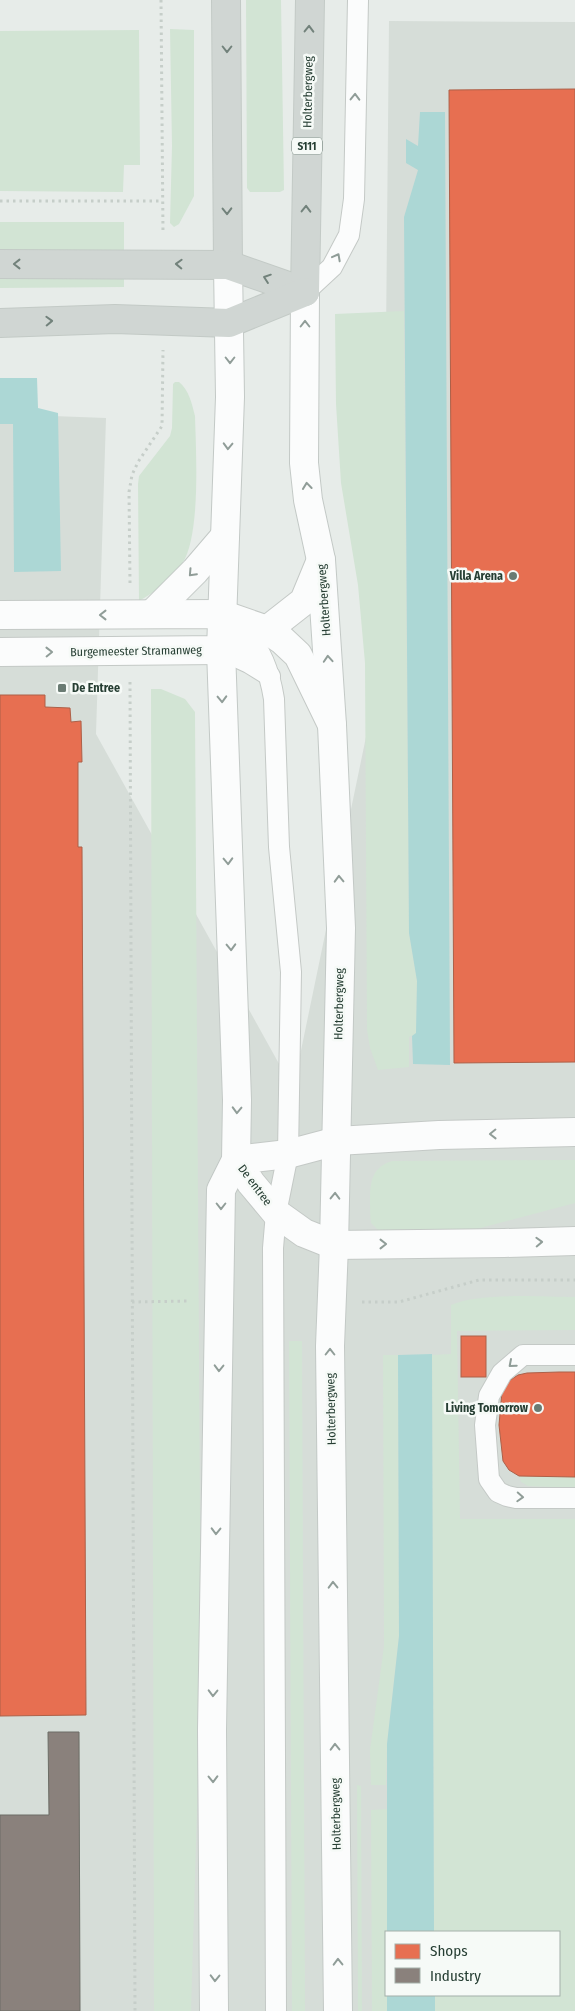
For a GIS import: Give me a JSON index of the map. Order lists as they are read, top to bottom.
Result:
{
  "streets": {
    "main road": [
      "Holterbergweg",
      "S111",
      "Burgemeester Stramanweg",
      "De entree"
    ]
  },
  "crossings": [
    ["Holterbergweg", "Burgemeester Stramanweg"],
    ["Holterbergweg", "De entree"]
  ],
  "places": {
    "other": ["Villa Arena", "Living Tomorrow"],
    "transit": ["De Entree"]
  },
  "legend": ["Shops", "Industry"]
}
